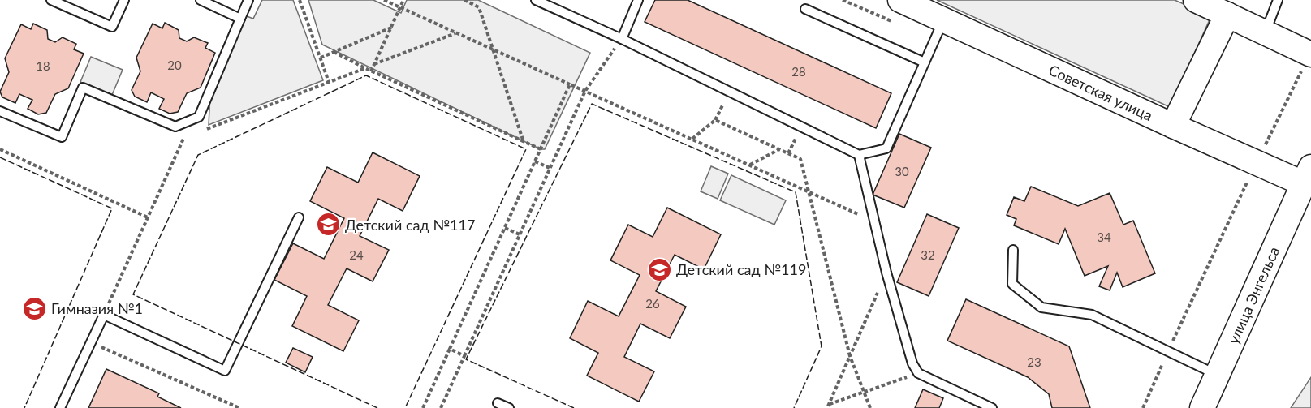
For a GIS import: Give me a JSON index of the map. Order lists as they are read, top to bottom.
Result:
{
  "streets": {
    "street": ["Советская улица", "улица Энгельса"]
  },
  "crossings": [
    ["Советская улица", "улица Энгельса"]
  ],
  "places": {
    "school or university": ["Детский сад №117", "Детский сад №119", "Гимназия №1"]
  },
  "house_numbers": [
    "20",
    "18",
    "28",
    "30",
    "34",
    "24",
    "32",
    "26",
    "23"
  ]
}
